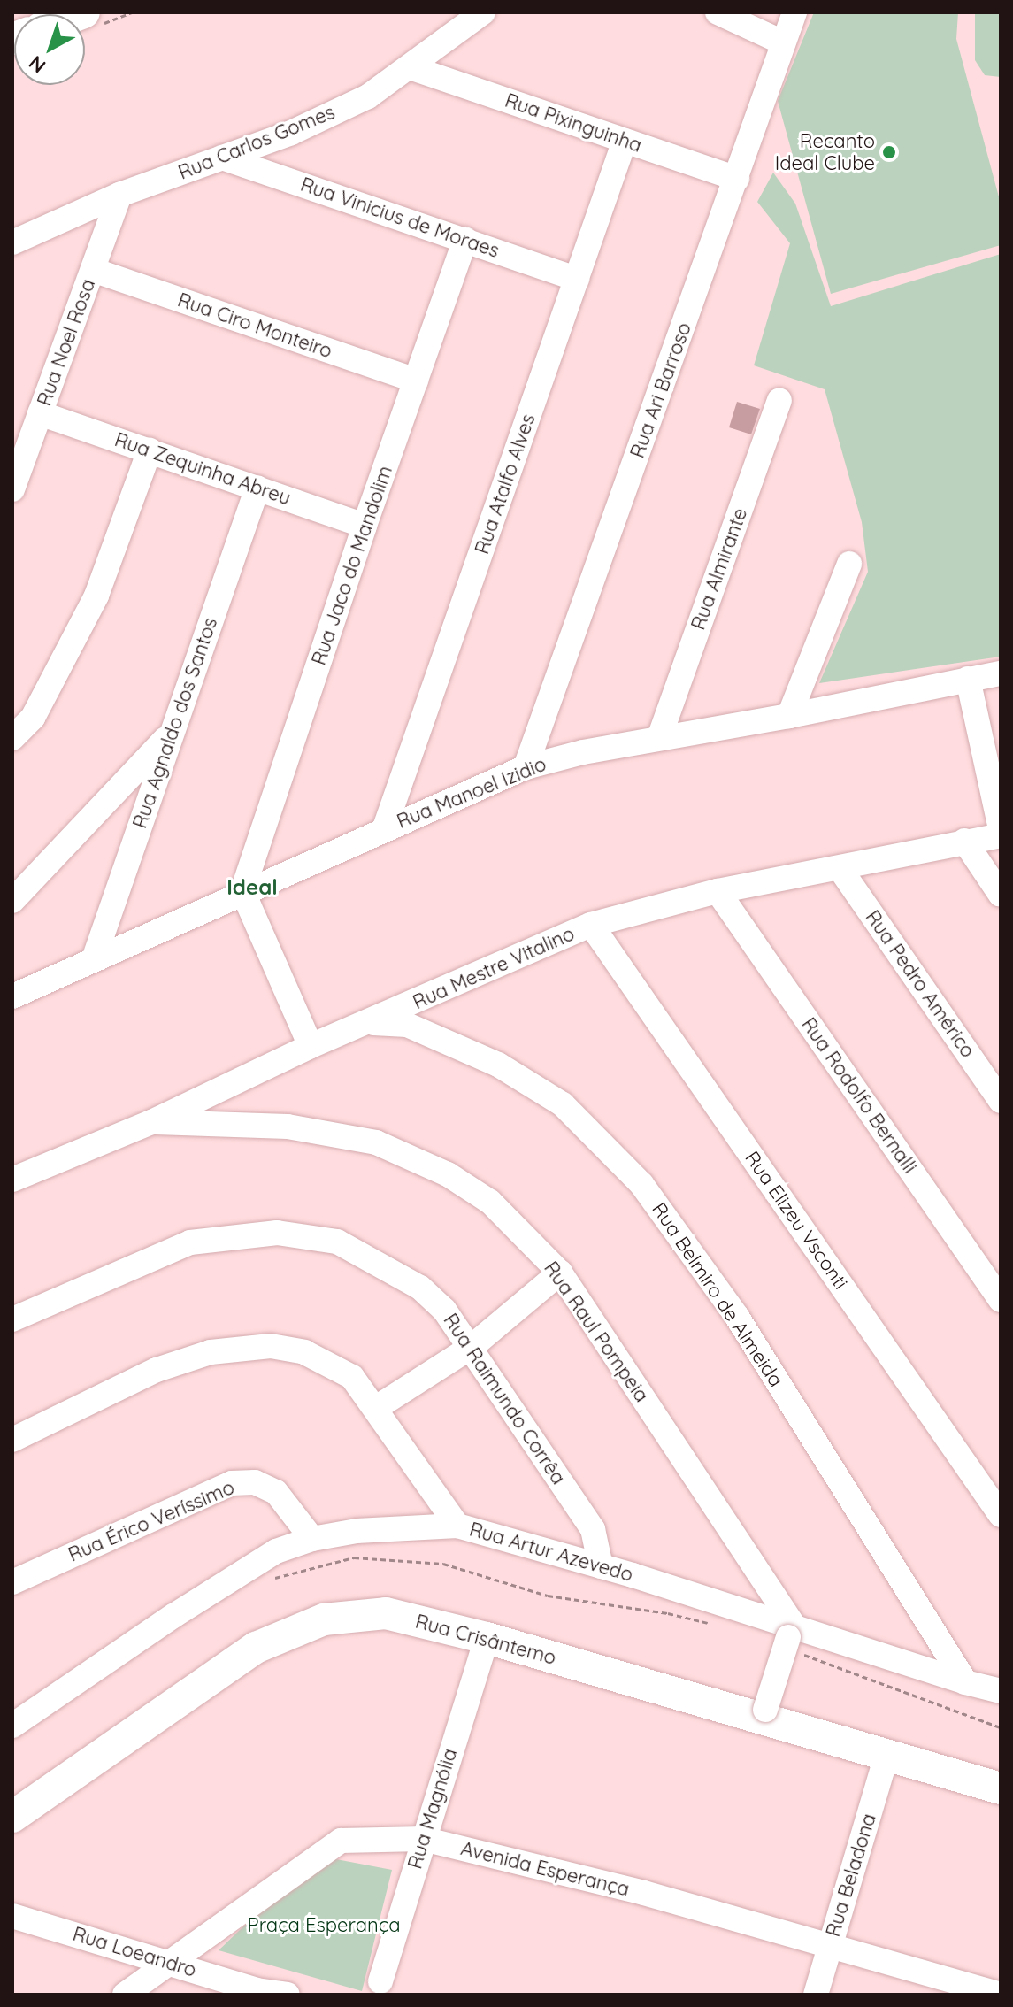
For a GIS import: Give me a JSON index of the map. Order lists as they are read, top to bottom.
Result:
{
  "streets": {
    "main road": ["Rua Crisântemo"],
    "street": [
      "Rua Pixinguinha",
      "Rua Carlos Gomes",
      "Rua Vinicius de Moraes",
      "Rua Ciro Monteiro",
      "Rua Noel Rosa",
      "Rua Ari Barroso",
      "Rua Zequinha Abreu",
      "Rua Atalfo Alves",
      "Rua Jaco do Mandolim",
      "Rua Almirante",
      "Rua Agnaldo dos Santos",
      "Rua Manoel Izidio",
      "Rua Mestre Vitalino",
      "Rua Pedro Américo",
      "Rua Rodolfo Bernalli",
      "Rua Elizeu Vsconti",
      "Rua Belmiro de Almeida",
      "Rua Raul Pompeia",
      "Rua Raimundo Corrêa",
      "Rua Érico Veríssimo",
      "Rua Artur Azevedo",
      "Rua Magnólia",
      "Avenida Esperança",
      "Rua Beladona",
      "Rua Loeandro"
    ]
  },
  "crossings": [
    ["Rua Pixinguinha", "Rua Carlos Gomes"],
    ["Rua Pixinguinha", "Rua Ari Barroso"],
    ["Rua Pixinguinha", "Rua Atalfo Alves"],
    ["Rua Carlos Gomes", "Rua Vinicius de Moraes"],
    ["Rua Carlos Gomes", "Rua Noel Rosa"],
    ["Rua Vinicius de Moraes", "Rua Atalfo Alves"],
    ["Rua Vinicius de Moraes", "Rua Jaco do Mandolim"],
    ["Rua Ciro Monteiro", "Rua Noel Rosa"],
    ["Rua Ciro Monteiro", "Rua Jaco do Mandolim"],
    ["Rua Noel Rosa", "Rua Zequinha Abreu"],
    ["Rua Ari Barroso", "Rua Manoel Izidio"],
    ["Rua Zequinha Abreu", "Rua Jaco do Mandolim"],
    ["Rua Zequinha Abreu", "Rua Agnaldo dos Santos"],
    ["Rua Atalfo Alves", "Rua Manoel Izidio"],
    ["Rua Jaco do Mandolim", "Rua Manoel Izidio"],
    ["Rua Almirante", "Rua Manoel Izidio"],
    ["Rua Agnaldo dos Santos", "Rua Manoel Izidio"],
    ["Rua Mestre Vitalino", "Rua Pedro Américo"],
    ["Rua Mestre Vitalino", "Rua Rodolfo Bernalli"],
    ["Rua Mestre Vitalino", "Rua Elizeu Vsconti"],
    ["Rua Mestre Vitalino", "Rua Belmiro de Almeida"],
    ["Rua Mestre Vitalino", "Rua Raul Pompeia"],
    ["Rua Belmiro de Almeida", "Rua Artur Azevedo"],
    ["Rua Raul Pompeia", "Rua Artur Azevedo"],
    ["Rua Raimundo Corrêa", "Rua Artur Azevedo"],
    ["Rua Érico Veríssimo", "Rua Artur Azevedo"],
    ["Rua Crisântemo", "Rua Magnólia"],
    ["Rua Crisântemo", "Rua Beladona"],
    ["Rua Magnólia", "Avenida Esperança"],
    ["Avenida Esperança", "Rua Beladona"],
    ["Avenida Esperança", "Rua Loeandro"]
  ],
  "districts": ["Ideal"],
  "parks": ["Praça Esperança"],
  "places": ["Recanto Ideal Clube"],
  "north": "bottom left"
}
